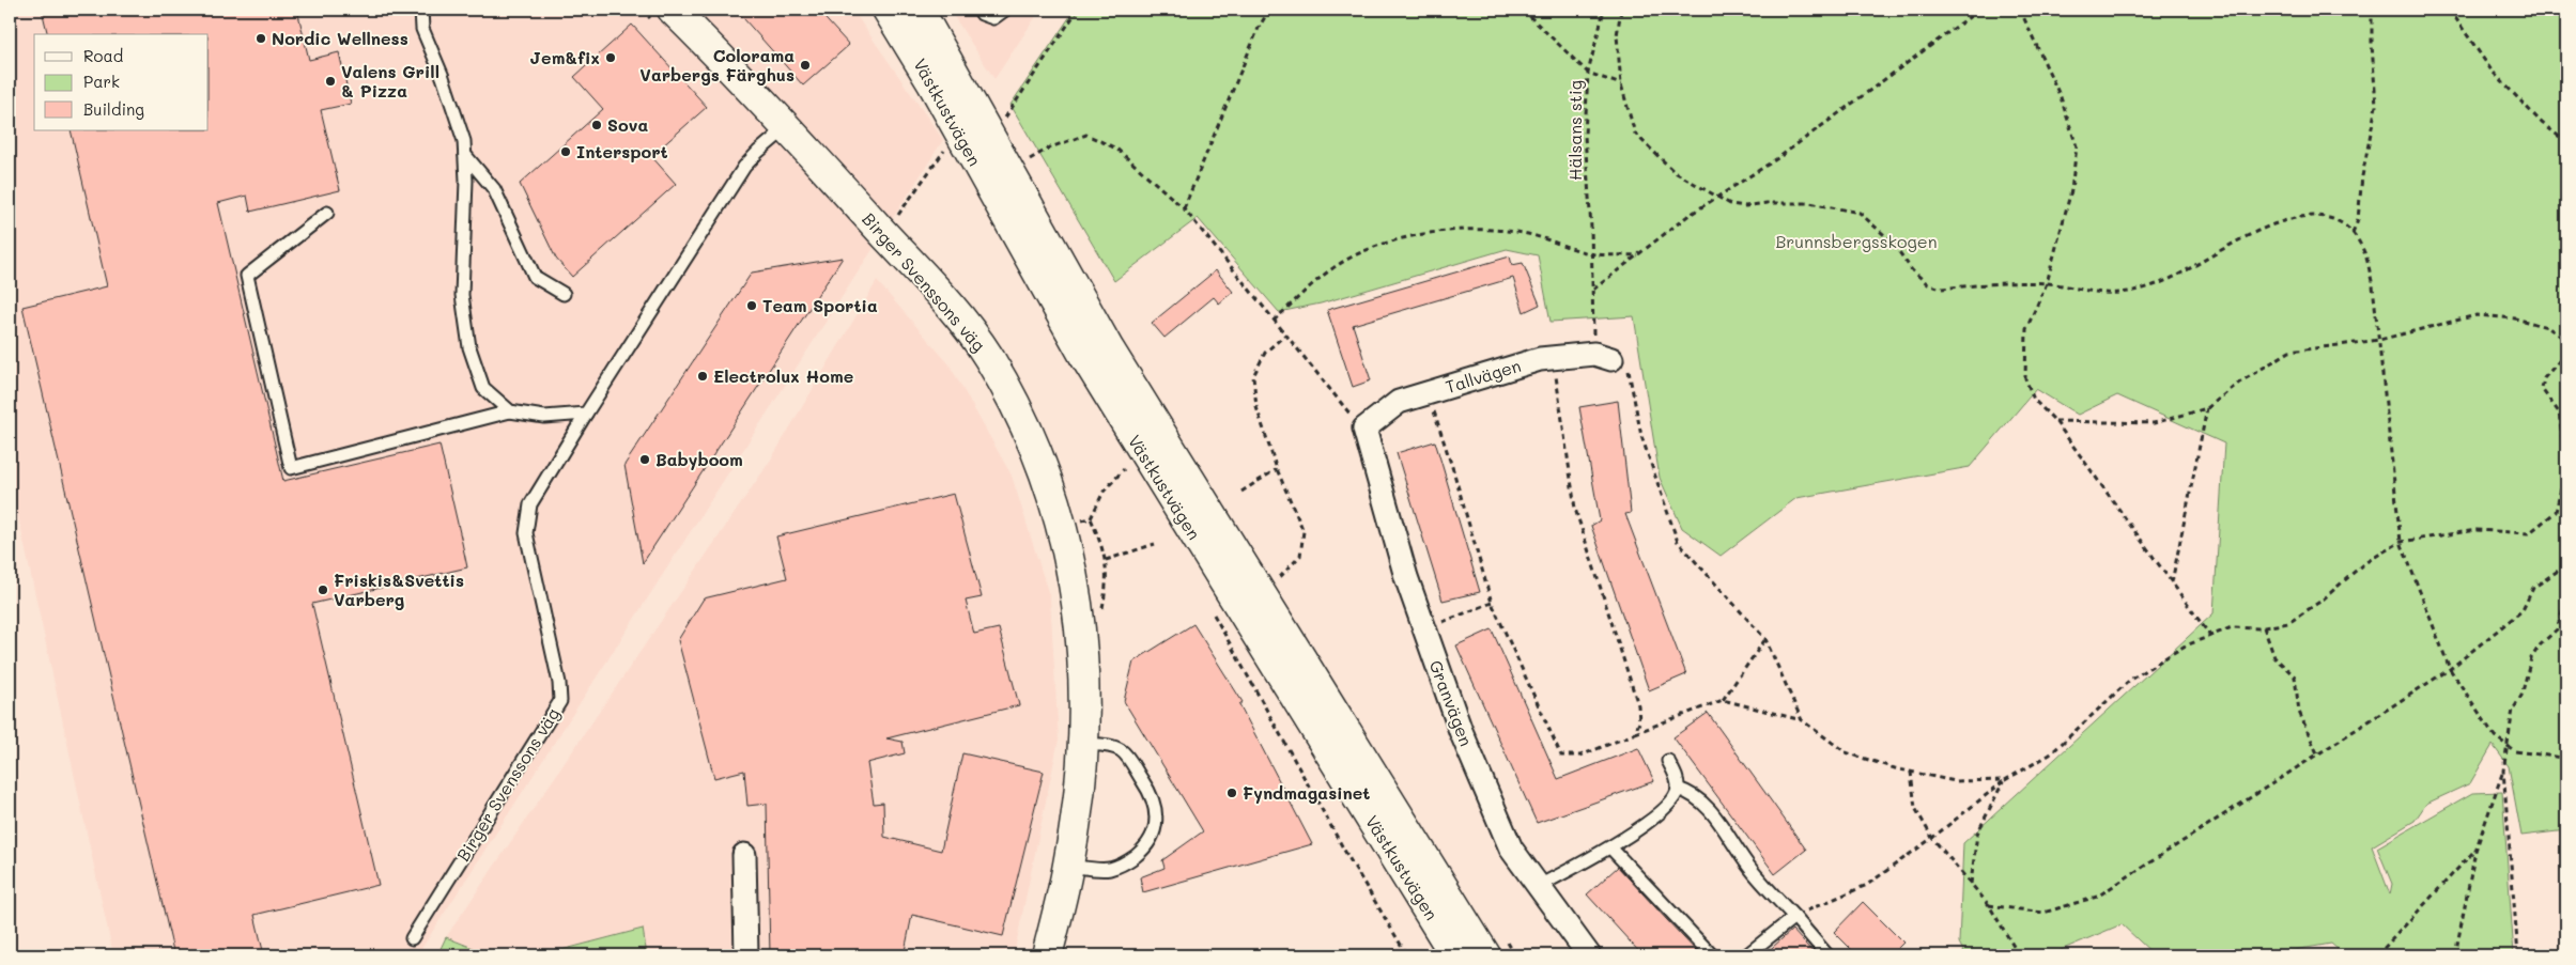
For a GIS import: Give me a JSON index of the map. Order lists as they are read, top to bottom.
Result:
{
  "streets": {
    "street": [
      "Västkustvägen",
      "Birger Svenssons väg",
      "Tallvägen",
      "Granvägen"
    ],
    "path": ["Hälsans stig"]
  },
  "crossings": [
    ["Hälsans stig", "Tallvägen"],
    ["Tallvägen", "Granvägen"]
  ],
  "parks": ["Brunnsbergsskogen"],
  "places": [
    "Nordic Wellness",
    "Jem&fix",
    "Colorama Varbergs Färghus",
    "Valens Grill & Pizza",
    "Sova",
    "Intersport",
    "Team Sportia",
    "Electrolux Home",
    "Babyboom",
    "Friskis&Svettis Varberg",
    "Fyndmagasinet"
  ],
  "legend": ["Road", "Park", "Building"]
}
